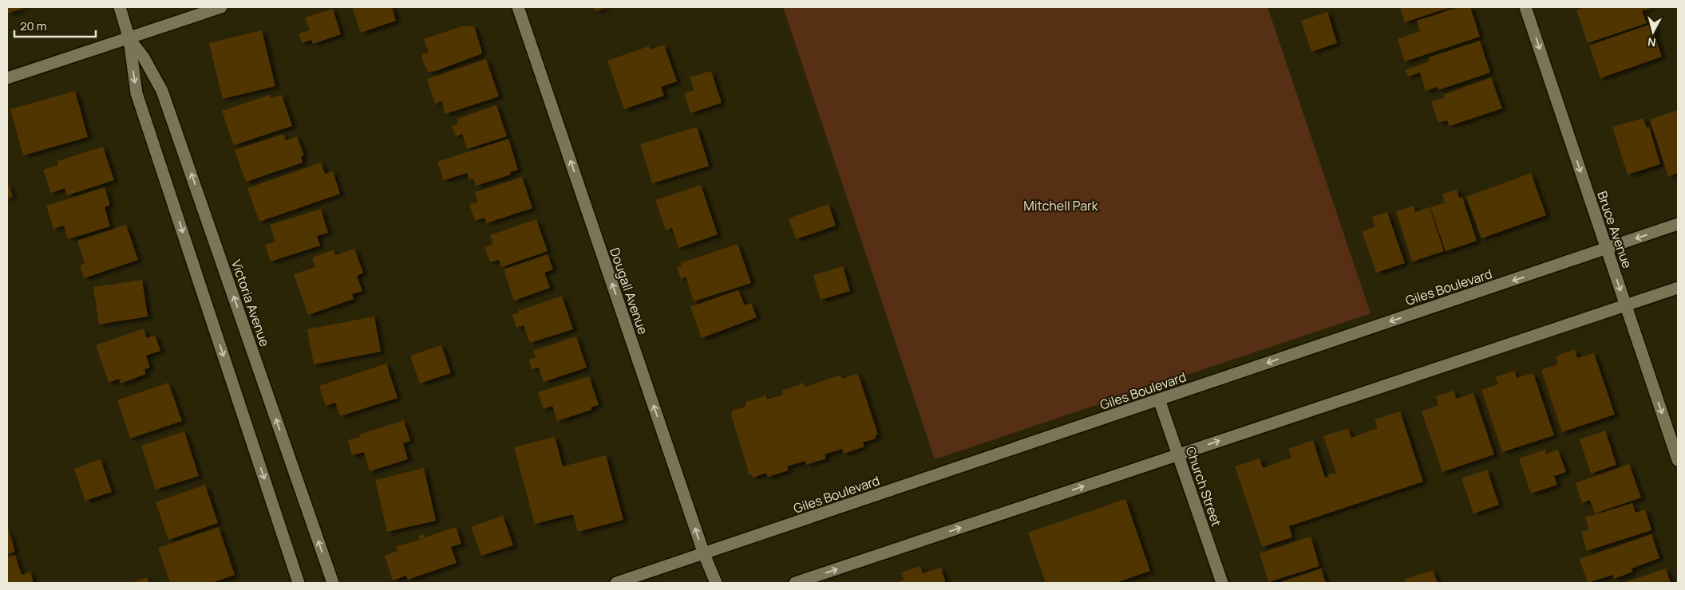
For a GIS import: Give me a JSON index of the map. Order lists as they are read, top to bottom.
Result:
{
  "streets": {
    "street": [
      "Bruce Avenue",
      "Giles Boulevard",
      "Dougall Avenue",
      "Victoria Avenue",
      "Church Street"
    ]
  },
  "crossings": [
    ["Bruce Avenue", "Giles Boulevard"],
    ["Giles Boulevard", "Dougall Avenue"],
    ["Giles Boulevard", "Church Street"]
  ],
  "one_way": ["Bruce Avenue", "Dougall Avenue"],
  "parks": ["Mitchell Park"],
  "scale_bar": "20 m",
  "north": "bottom"
}
